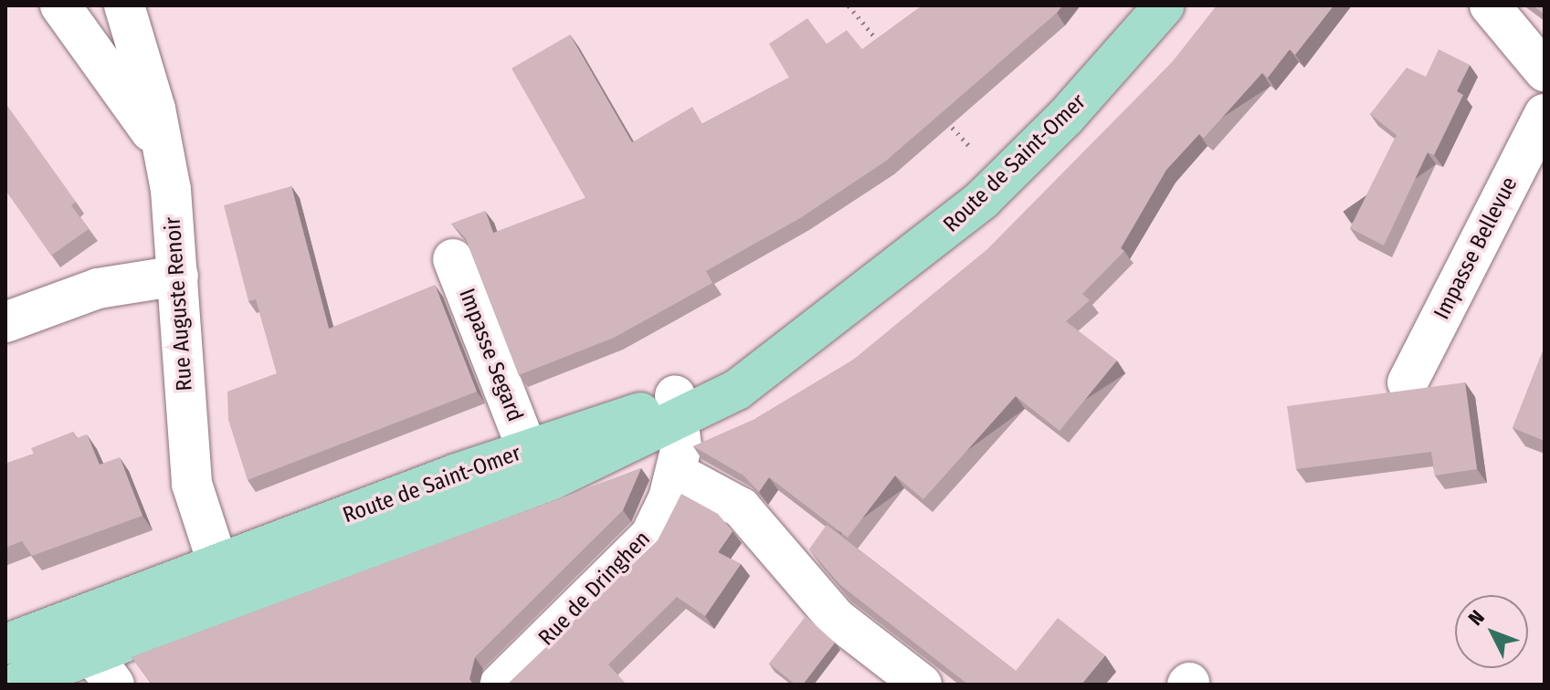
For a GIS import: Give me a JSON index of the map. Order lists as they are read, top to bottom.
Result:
{
  "streets": {
    "main road": ["Route de Saint-Omer"],
    "street": [
      "Impasse Bellevue",
      "Rue Auguste Renoir",
      "Impasse Segard",
      "Rue de Dringhen"
    ]
  },
  "crossings": [
    ["Route de Saint-Omer", "Rue Auguste Renoir"],
    ["Route de Saint-Omer", "Impasse Segard"],
    ["Route de Saint-Omer", "Rue de Dringhen"]
  ],
  "north": "top left"
}
